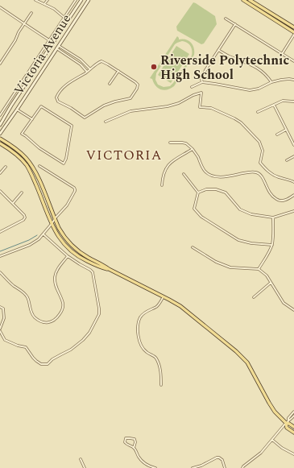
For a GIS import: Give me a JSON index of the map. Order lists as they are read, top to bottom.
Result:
{
  "streets": {
    "main road": ["Victoria Avenue"]
  },
  "districts": ["VICTORIA"],
  "places": ["Riverside Polytechnic High School"]
}
